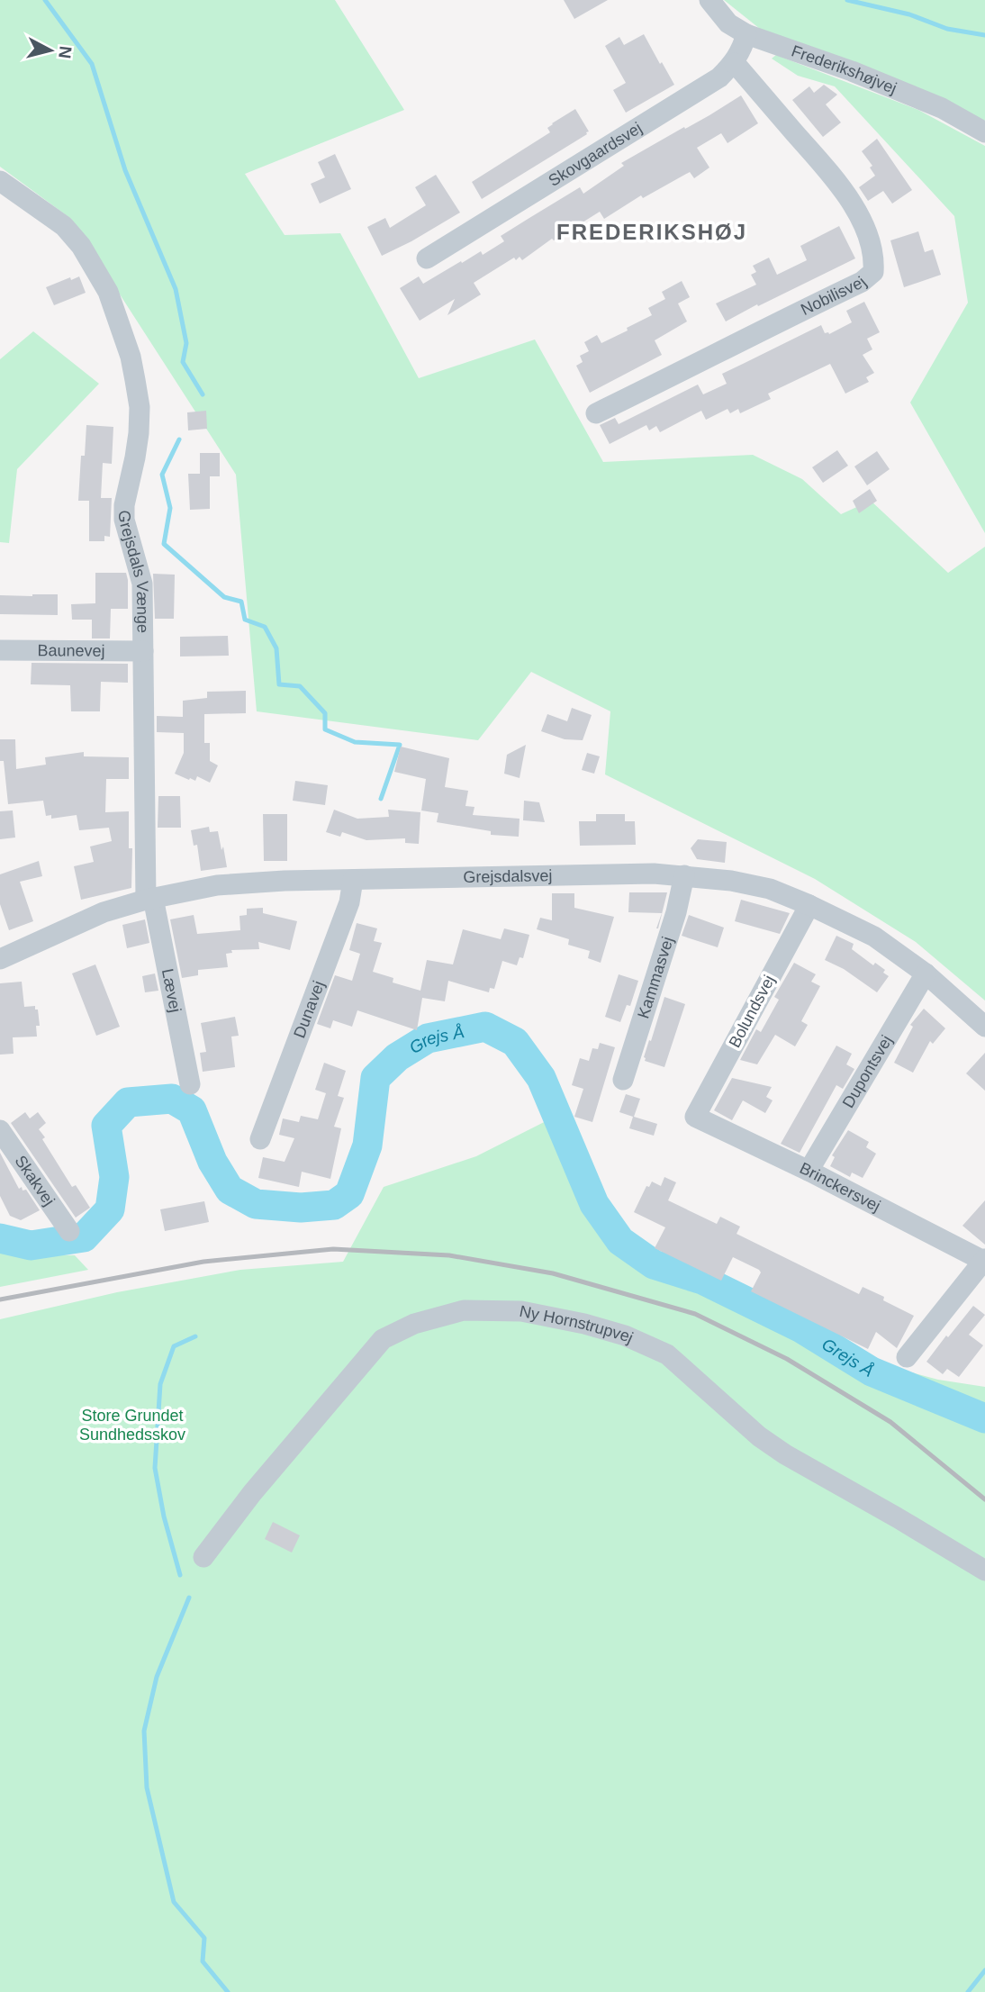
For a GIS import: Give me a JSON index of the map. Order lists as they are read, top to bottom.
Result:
{
  "streets": {
    "street": [
      "Frederikshøjvej",
      "Skovgaardsvej",
      "Nobilisvej",
      "Grejsdals Vænge",
      "Baunevej",
      "Grejsdalsvej",
      "Kammasvej",
      "Lævej",
      "Dunavej",
      "Bolundsvej",
      "Dupontsvej",
      "Skakvej",
      "Brinckersvej",
      "Ny Hornstrupvej"
    ]
  },
  "crossings": [
    ["Frederikshøjvej", "Skovgaardsvej"],
    ["Skovgaardsvej", "Nobilisvej"],
    ["Grejsdals Vænge", "Baunevej"],
    ["Grejsdals Vænge", "Grejsdalsvej"],
    ["Grejsdals Vænge", "Lævej"],
    ["Grejsdalsvej", "Kammasvej"],
    ["Grejsdalsvej", "Lævej"],
    ["Grejsdalsvej", "Dunavej"],
    ["Grejsdalsvej", "Bolundsvej"],
    ["Grejsdalsvej", "Dupontsvej"],
    ["Bolundsvej", "Brinckersvej"],
    ["Dupontsvej", "Brinckersvej"]
  ],
  "districts": ["FREDERIKSHØJ"],
  "water": ["Grejs Å"],
  "parks": ["Store Grundet Sundhedsskov"],
  "north": "right"
}
